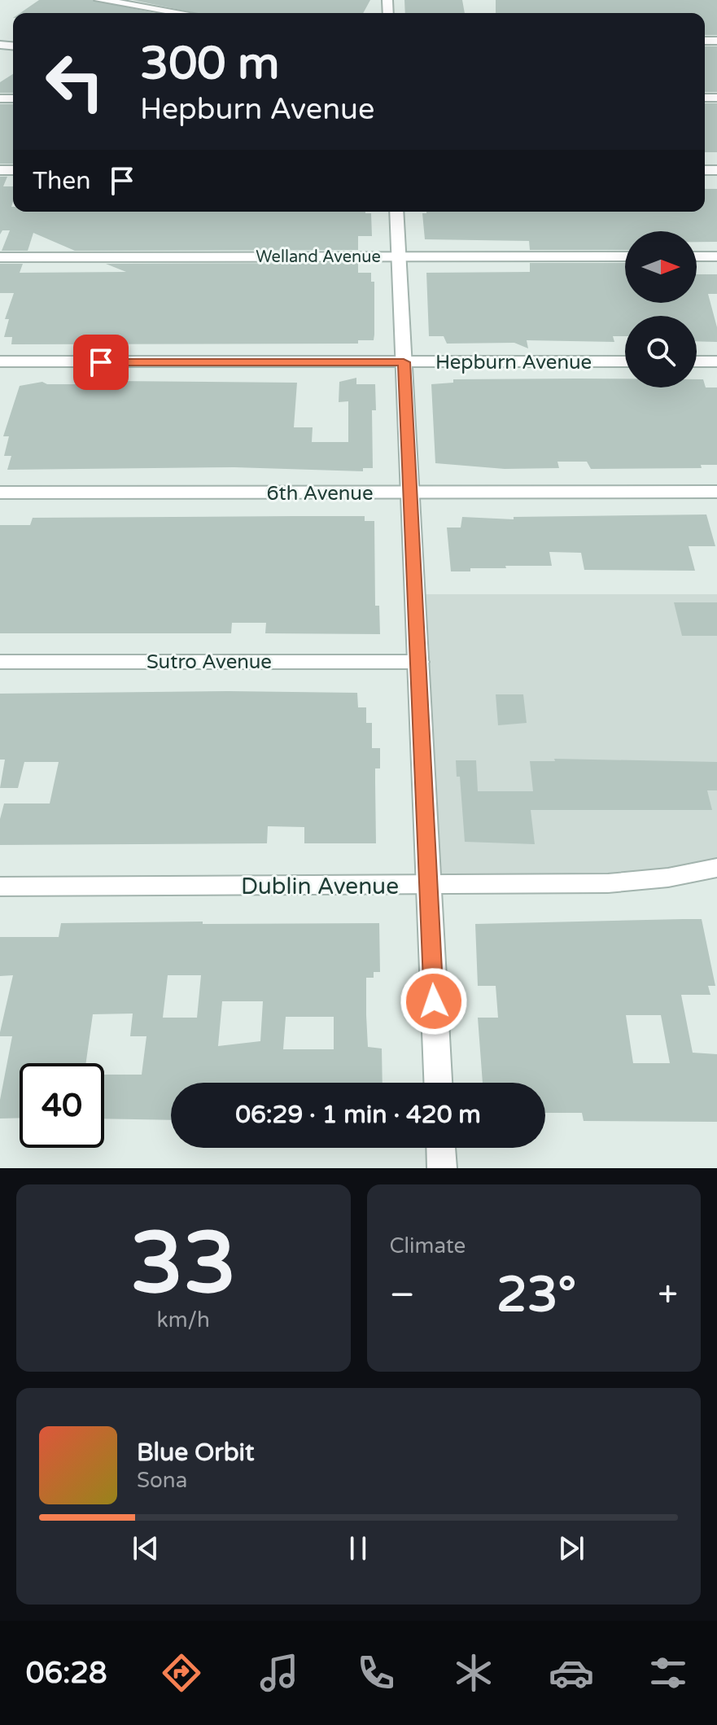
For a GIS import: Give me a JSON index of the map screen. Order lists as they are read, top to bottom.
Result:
{
  "streets": {
    "street": [
      "Welland Avenue",
      "Hepburn Avenue",
      "6th Avenue",
      "Sutro Avenue",
      "Dublin Avenue"
    ]
  },
  "north": "right",
  "page": {
    "turn": ["300 m", "Hepburn Avenue"],
    "then": "Then",
    "limit": "40",
    "trip": "06:29 · 1 min · 420 m",
    "tile": [
      ["33", "km/h"],
      "Climate"
    ],
    "heat": ["−", "23°", "+"],
    "song": ["Blue Orbit", "Sona"],
    "tabs": "06:28"
  }
}
